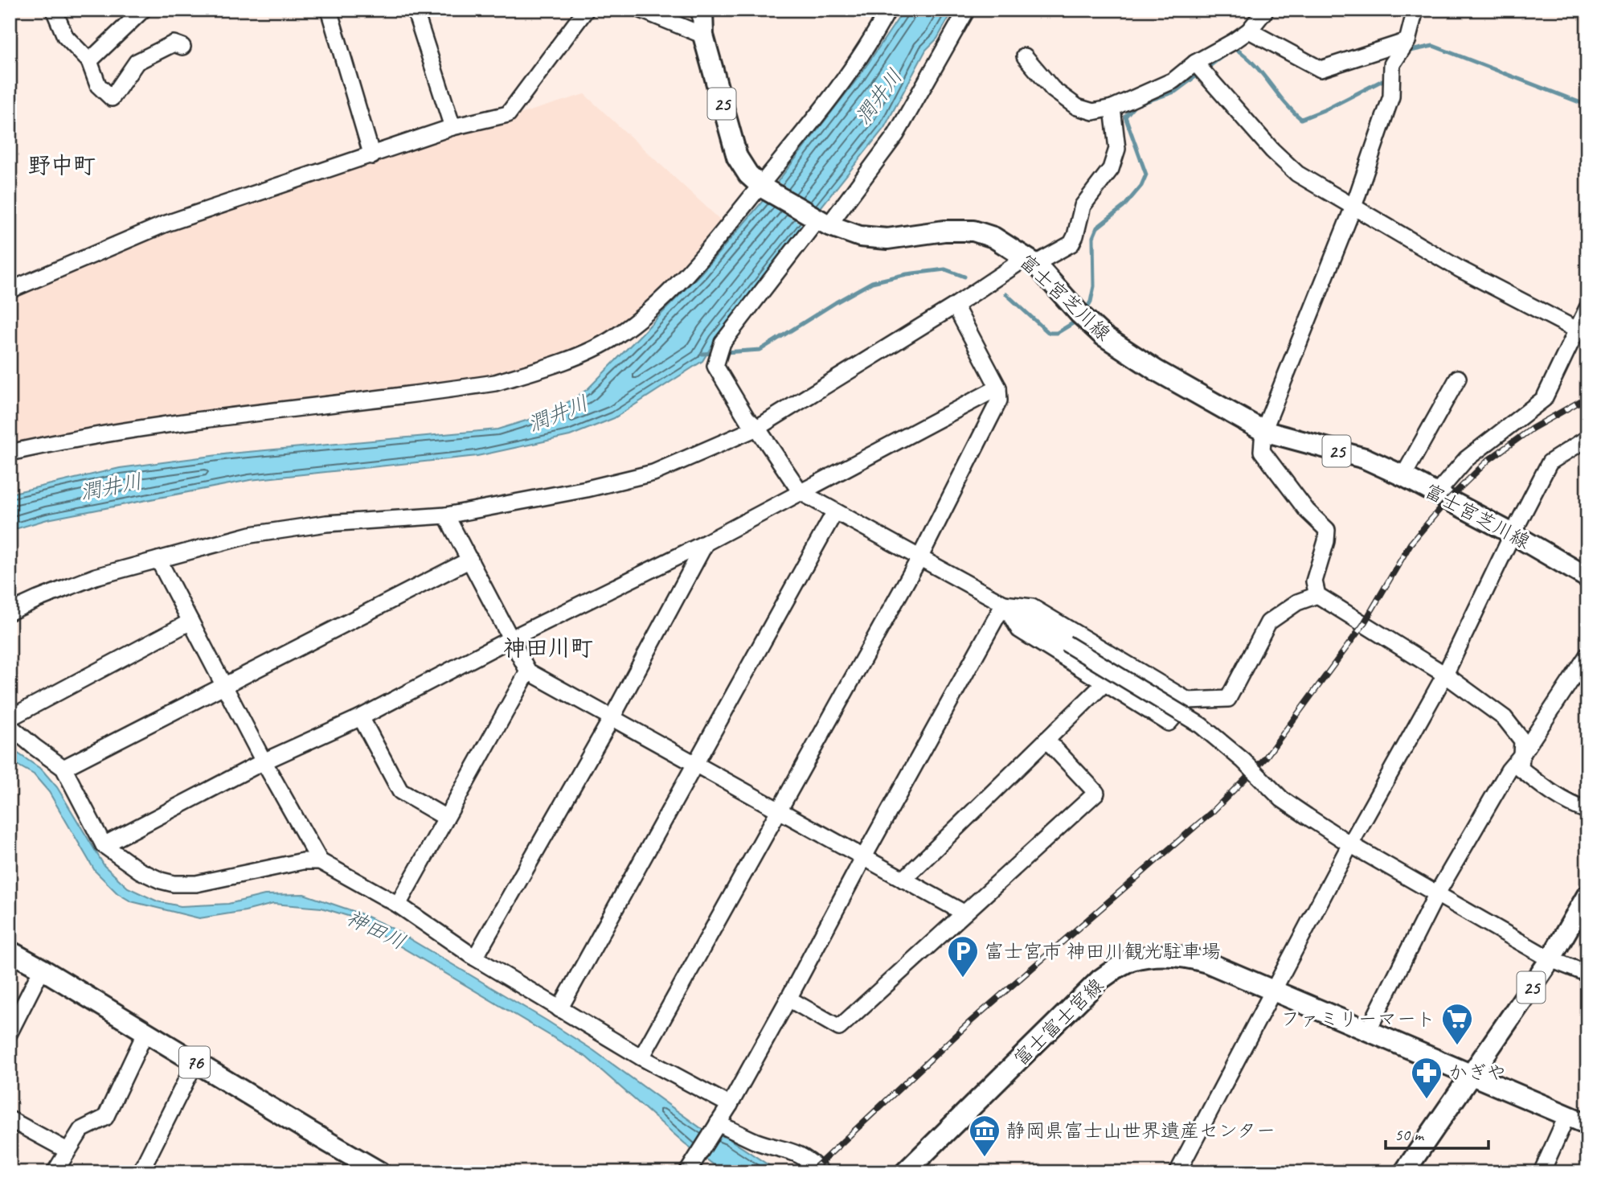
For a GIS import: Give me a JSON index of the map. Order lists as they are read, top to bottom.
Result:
{
  "streets": {
    "main road": [
      "25",
      "富士宮芝川線",
      "富士富士宮線",
      "76"
    ]
  },
  "crossings": [
    ["25", "富士富士宮線"]
  ],
  "districts": ["野中町", "神田川町"],
  "water": ["潤井川", "神田川"],
  "places": {
    "parking": ["富士宮市 神田川観光駐車場"],
    "supermarket": ["ファミリーマート"],
    "pharmacy": ["かぎや"],
    "museum": ["静岡県富士山世界遺産センター"]
  },
  "scale_bar": "50 m"
}
